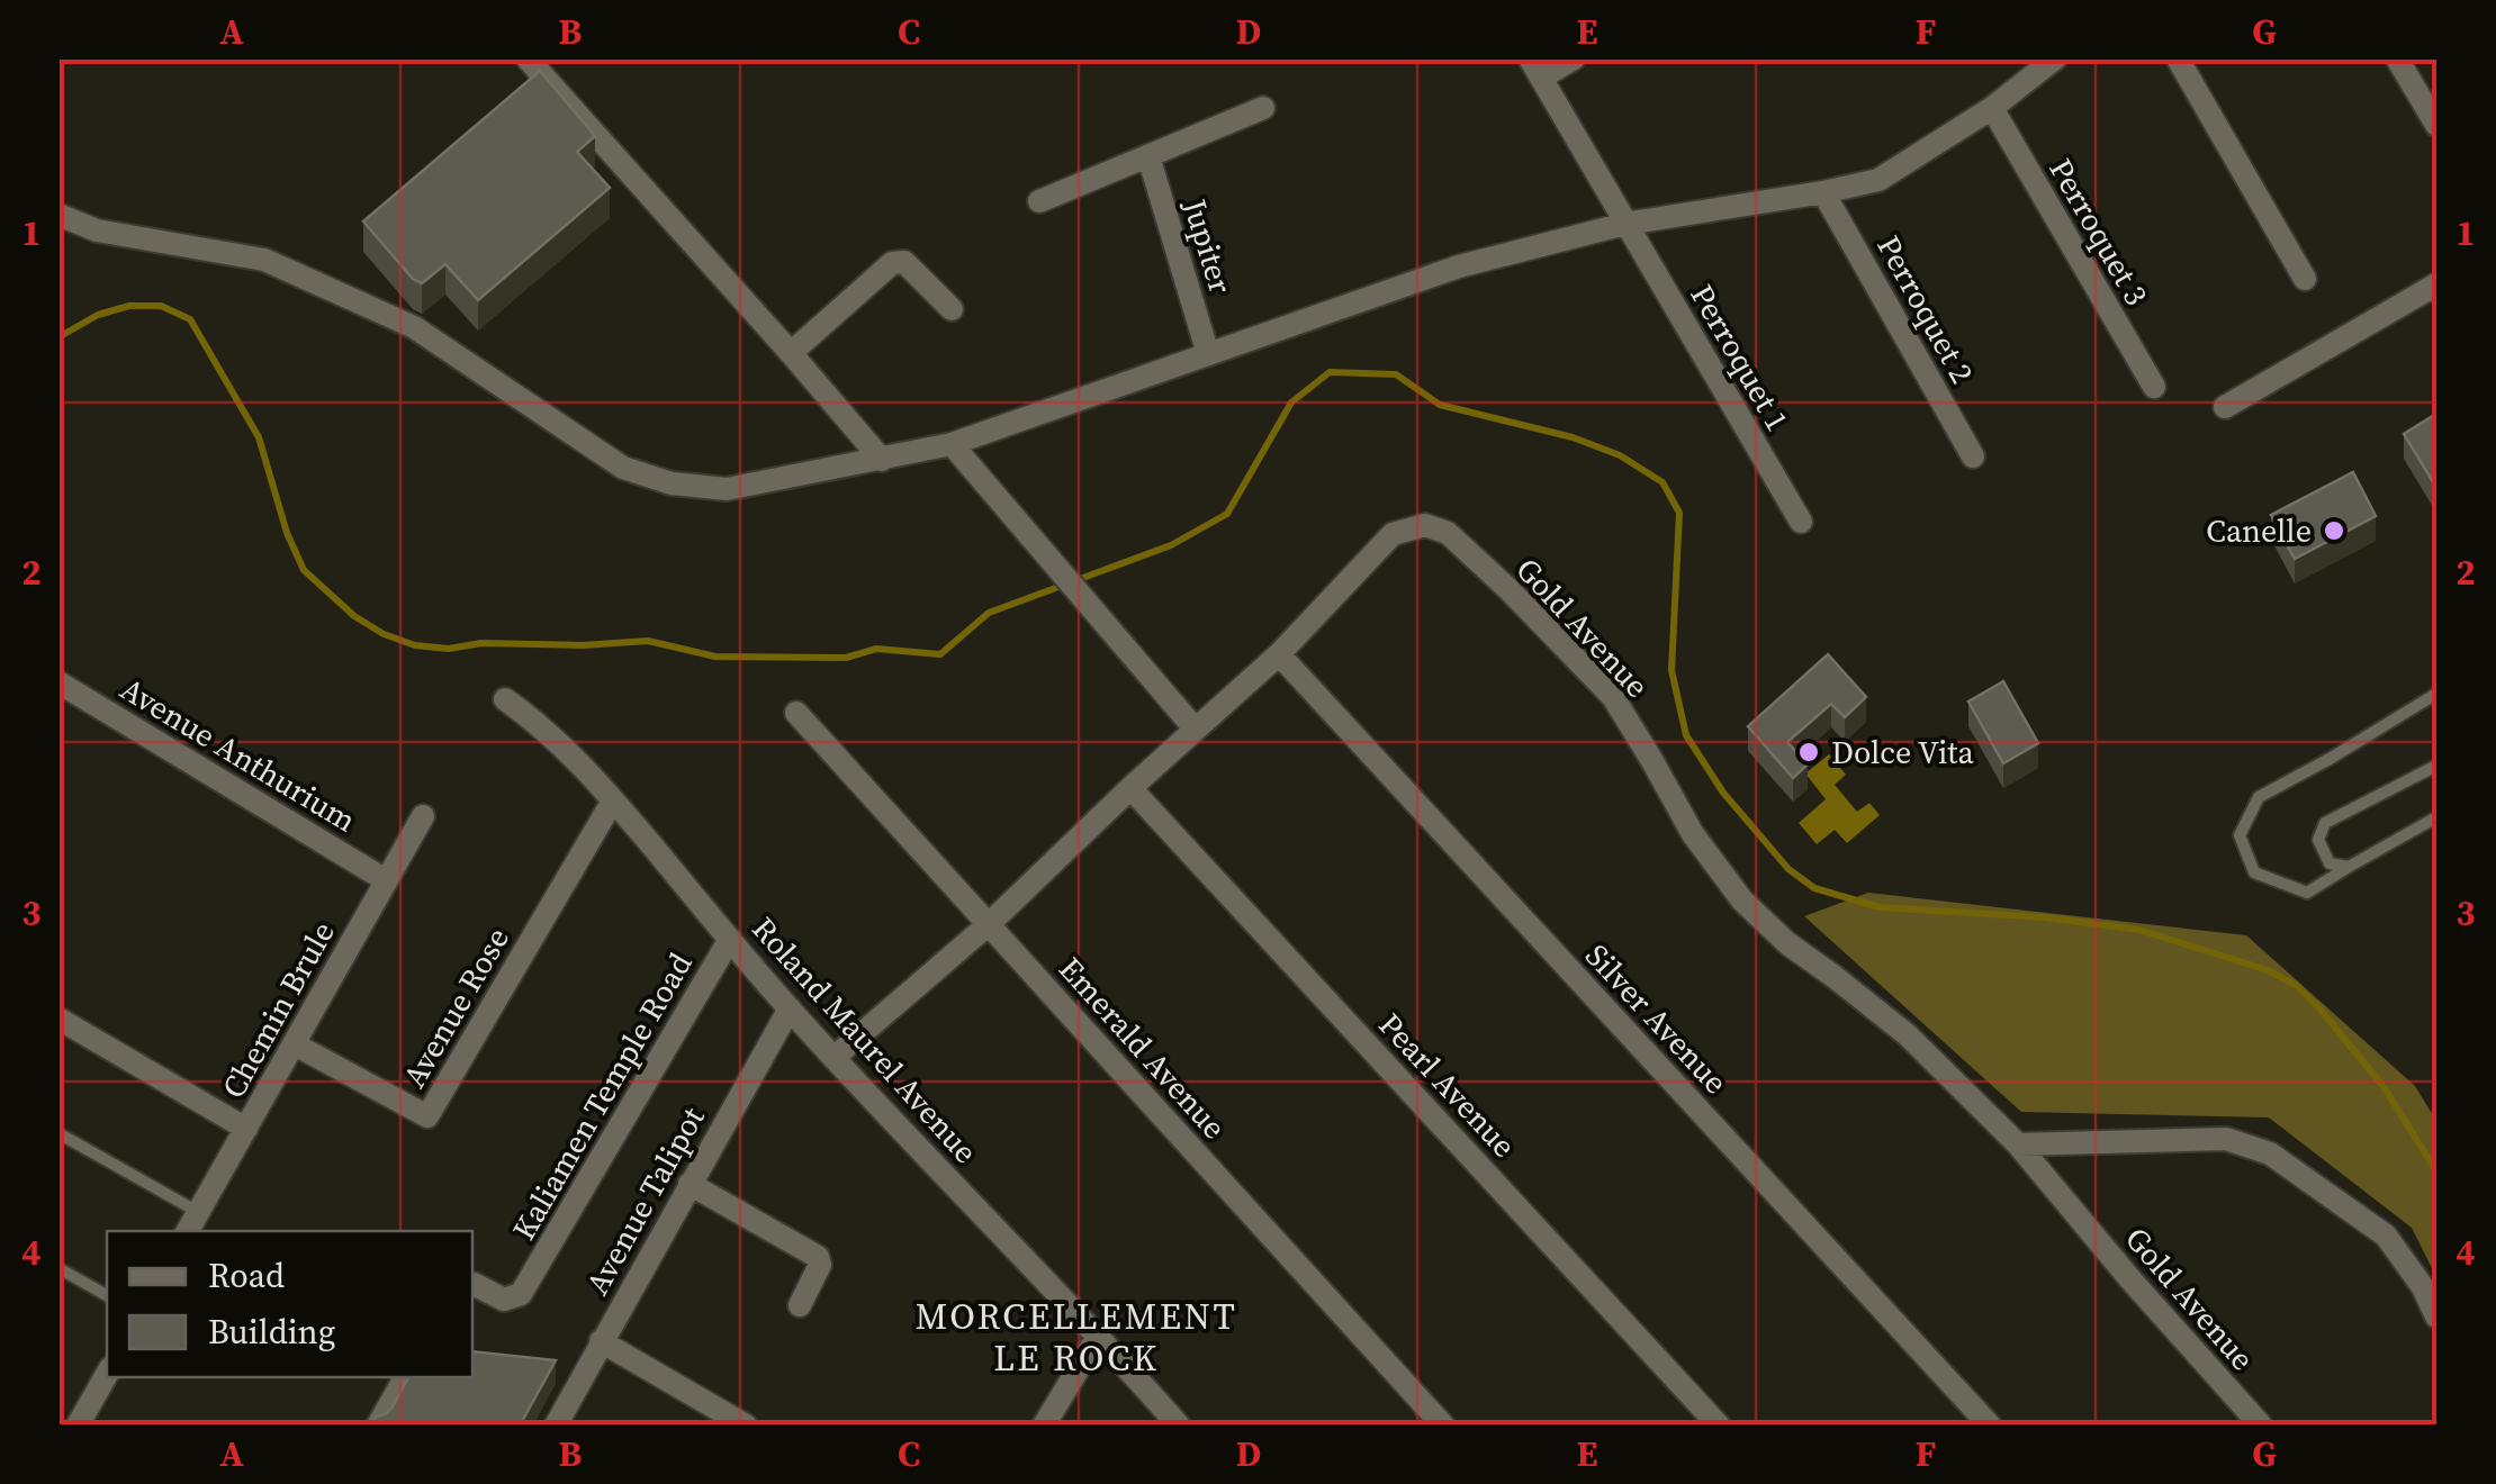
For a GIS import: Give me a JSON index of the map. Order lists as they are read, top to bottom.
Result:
{
  "streets": {
    "street": [
      "Perroquet 3",
      "Jupiter",
      "Perroquet 2",
      "Perroquet 1",
      "Gold Avenue",
      "Avenue Anthurium",
      "Avenue Rose",
      "Chemin Brule",
      "Silver Avenue",
      "Roland Maurel Avenue",
      "Emerald Avenue",
      "Pearl Avenue",
      "Kaliamen Temple Road",
      "Avenue Talipot"
    ]
  },
  "crossings": [
    ["Gold Avenue", "Silver Avenue"],
    ["Gold Avenue", "Roland Maurel Avenue"],
    ["Gold Avenue", "Emerald Avenue"],
    ["Gold Avenue", "Pearl Avenue"],
    ["Avenue Anthurium", "Chemin Brule"],
    ["Avenue Rose", "Chemin Brule"],
    ["Avenue Rose", "Roland Maurel Avenue"],
    ["Roland Maurel Avenue", "Kaliamen Temple Road"],
    ["Roland Maurel Avenue", "Avenue Talipot"]
  ],
  "districts": ["MORCELLEMENT LE ROCK"],
  "places": ["Canelle", "Dolce Vita"],
  "legend": ["Road", "Building"],
  "grid": {
    "columns": [
      "A",
      "B",
      "C",
      "D",
      "E",
      "F",
      "G"
    ],
    "rows": [
      "1",
      "2",
      "3",
      "4"
    ]
  }
}
